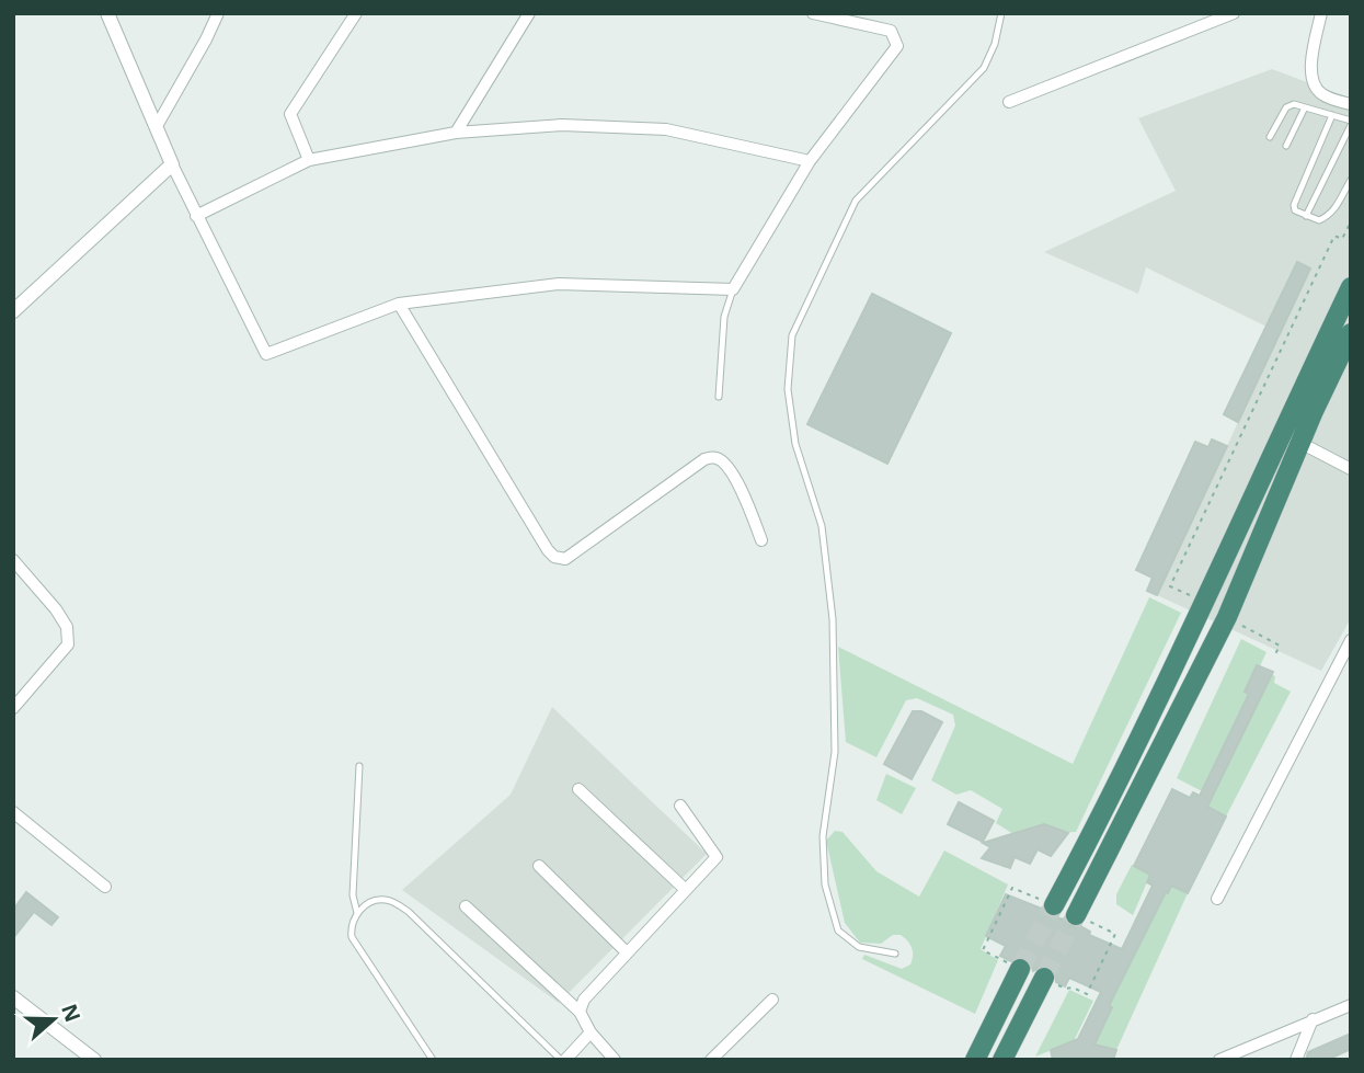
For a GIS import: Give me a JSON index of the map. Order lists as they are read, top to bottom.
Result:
{
  "north": "right"
}
